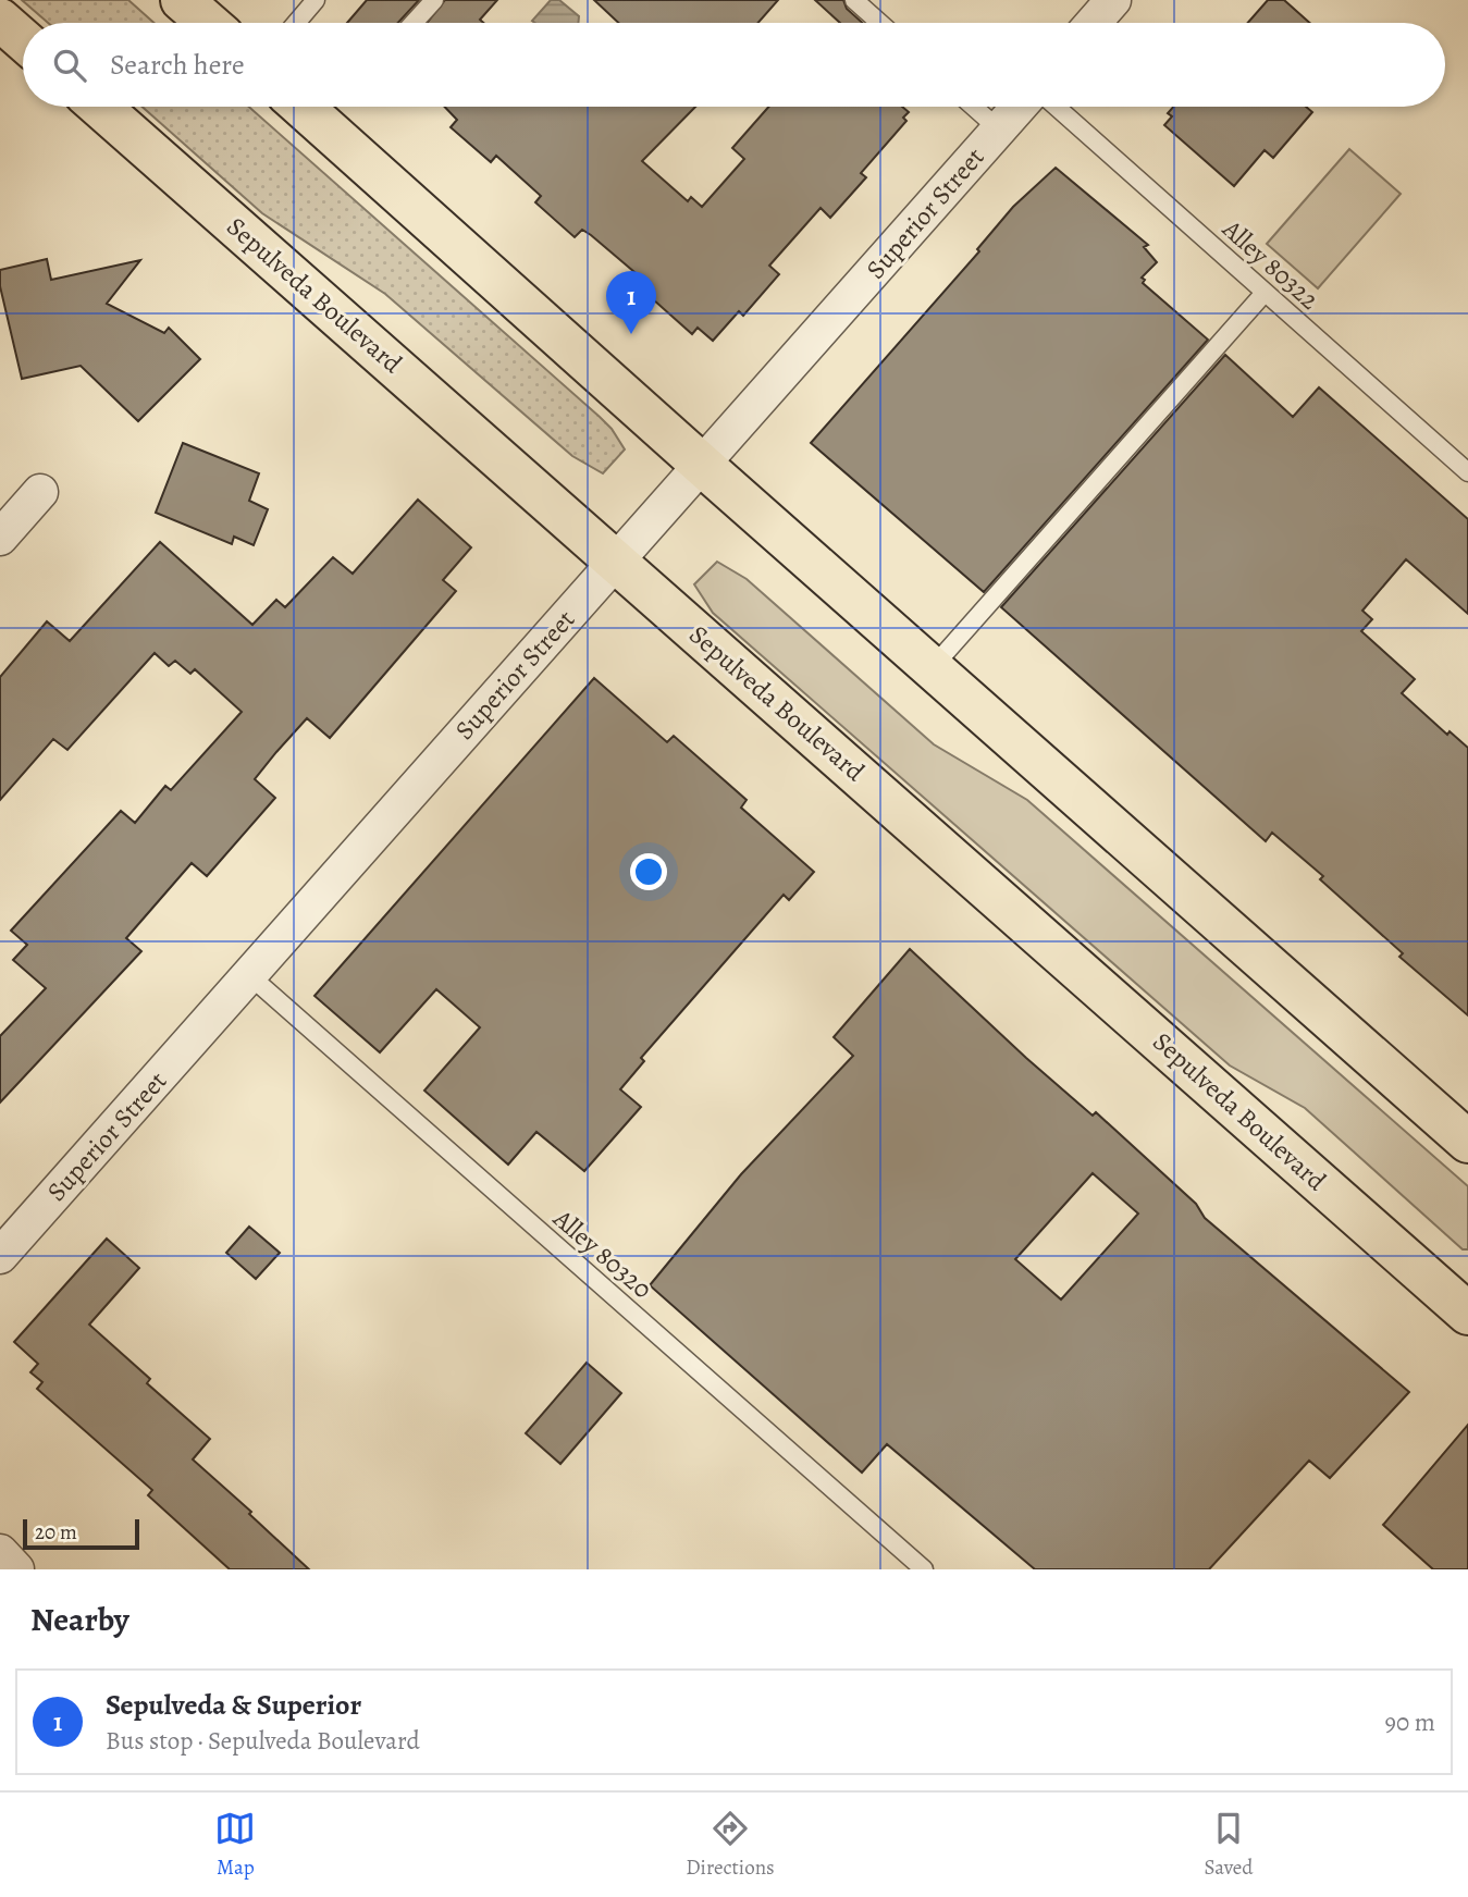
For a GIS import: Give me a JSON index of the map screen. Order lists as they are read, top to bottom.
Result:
{
  "streets": {
    "main road": ["Sepulveda Boulevard"],
    "street": ["Superior Street"],
    "lane": ["Alley 80322", "Alley 80320"]
  },
  "crossings": [
    ["Superior Street", "Sepulveda Boulevard"],
    ["Superior Street", "Alley 80320"]
  ],
  "scale_bar": "20 m",
  "page": {
    "search": "Search here",
    "pins": "1",
    "scale": "20 m",
    "heading": "Nearby",
    "list": [
      {
        "mark": "1",
        "name": "Sepulveda & Superior",
        "note": "Bus stop · Sepulveda Boulevard",
        "value": "90 m"
      }
    ],
    "nav": ["Map", "Directions", "Saved"]
  }
}
